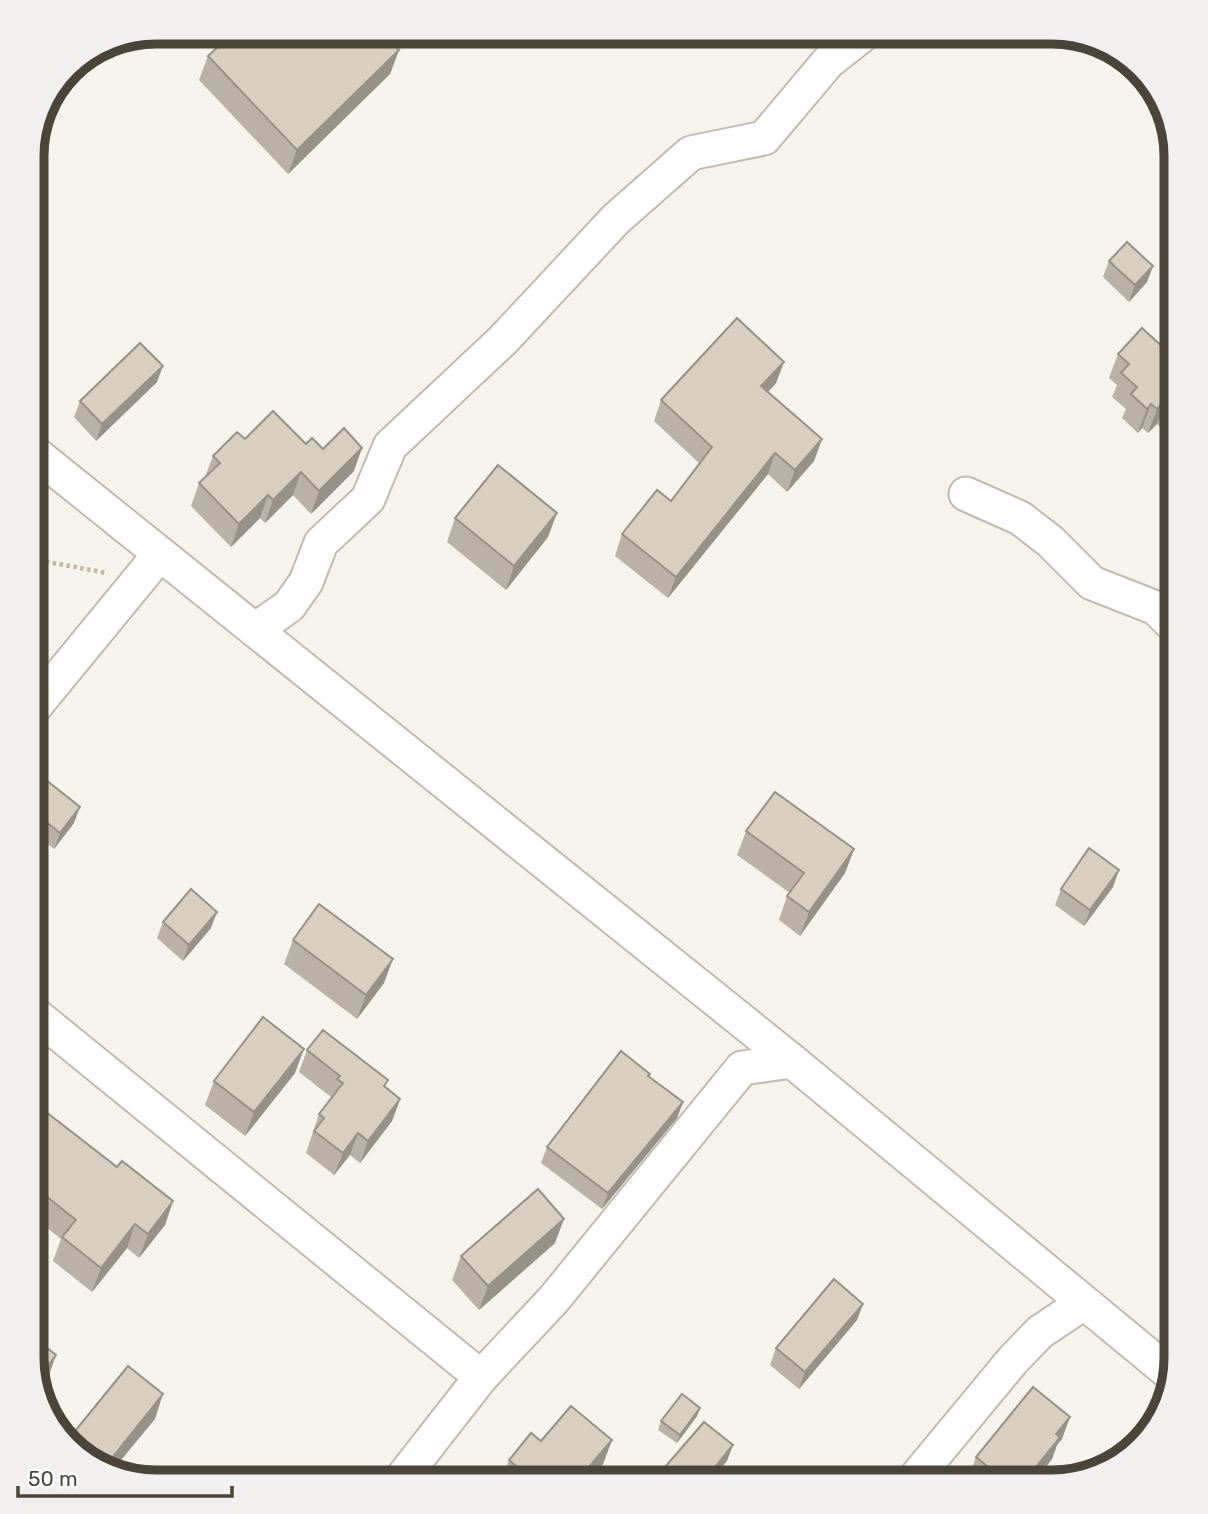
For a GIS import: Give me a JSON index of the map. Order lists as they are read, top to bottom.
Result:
{
  "scale_bar": "50 m"
}
